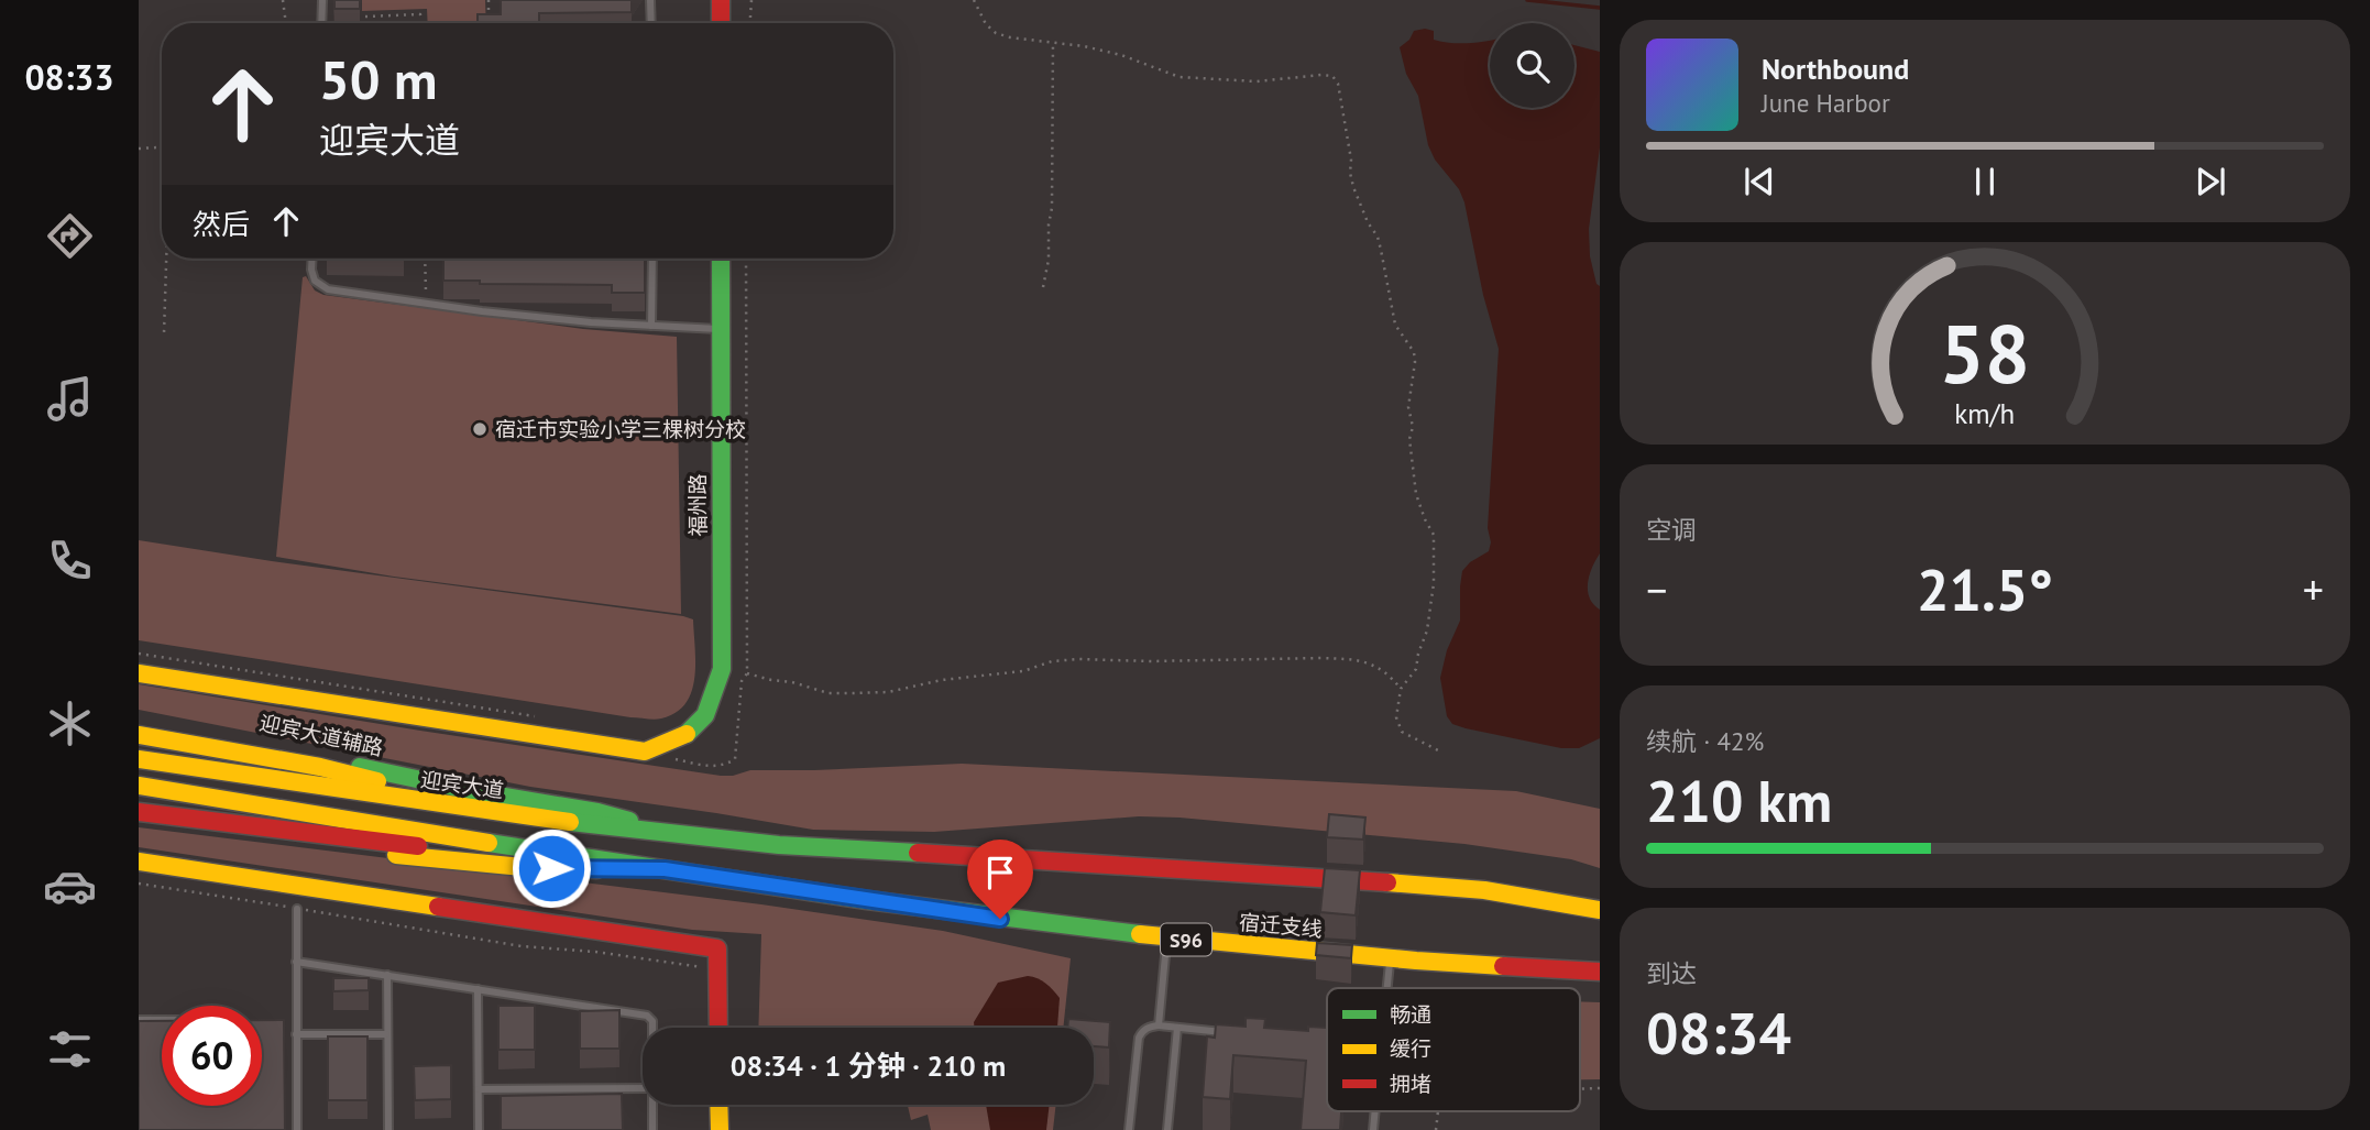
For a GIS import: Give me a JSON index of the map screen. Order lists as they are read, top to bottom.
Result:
{
  "streets": {
    "main road": [
      "福州路",
      "迎宾大道辅路",
      "迎宾大道",
      "宿迁支线",
      "S96"
    ]
  },
  "crossings": [
    ["迎宾大道辅路", "迎宾大道"]
  ],
  "places": ["宿迁市实验小学三棵树分校"],
  "legend": ["畅通", "缓行", "拥堵"],
  "page": {
    "tabs": "08:33",
    "turn": ["50 m", "迎宾大道"],
    "song": ["Northbound", "June Harbor"],
    "then": "然后",
    "tile": [
      "空调",
      ["续航 · 42%", "210 km"],
      ["到达", "08:34"]
    ],
    "heat": ["−", "21.5°", "+"],
    "limit": "60",
    "trip": "08:34 · 1 分钟 · 210 m",
    "gauge": ["58", "km/h"]
  }
}
